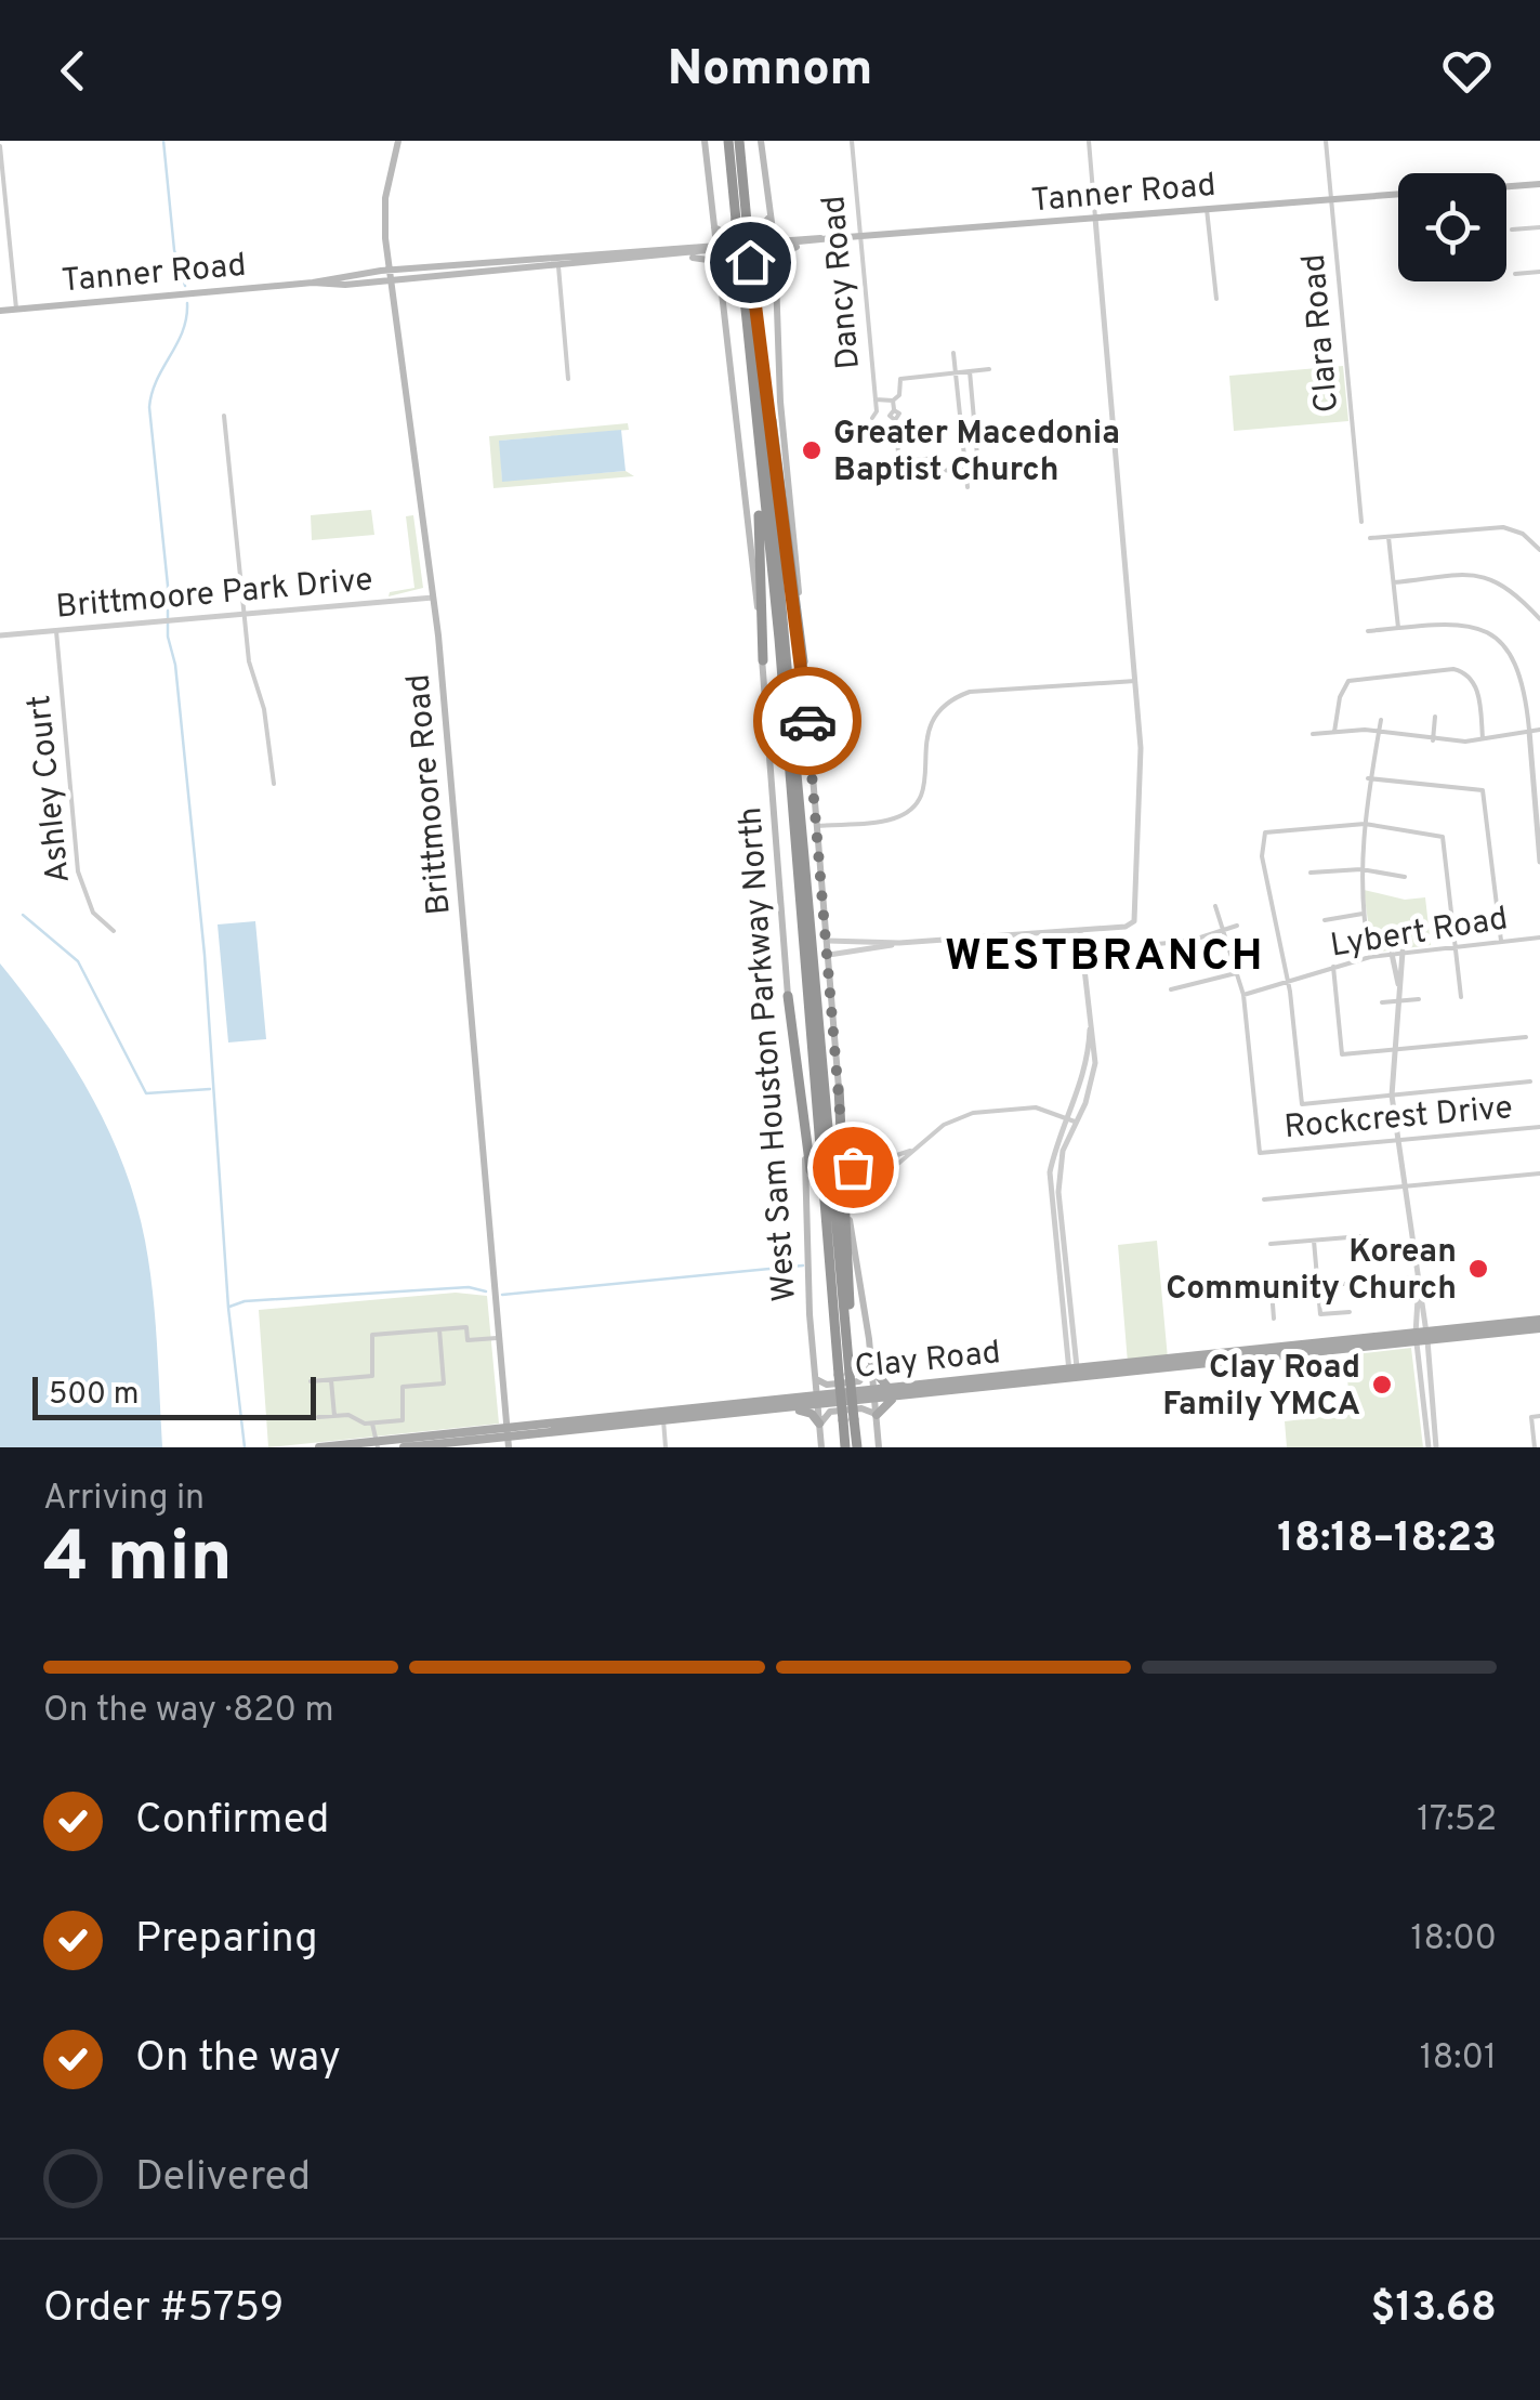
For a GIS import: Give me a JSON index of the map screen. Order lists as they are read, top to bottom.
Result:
{
  "streets": {
    "main road": [
      "Tanner Road",
      "Brittmoore Road",
      "West Sam Houston Parkway North",
      "Clay Road"
    ],
    "street": [
      "Dancy Road",
      "Clara Road",
      "Brittmoore Park Drive",
      "Ashley Court",
      "Lybert Road",
      "Rockcrest Drive"
    ]
  },
  "crossings": [
    ["Tanner Road", "Dancy Road"],
    ["Tanner Road", "Clara Road"],
    ["Tanner Road", "Brittmoore Road"],
    ["Tanner Road", "West Sam Houston Parkway North"],
    ["Brittmoore Park Drive", "Ashley Court"],
    ["Brittmoore Park Drive", "Brittmoore Road"],
    ["Brittmoore Road", "Clay Road"],
    ["Lybert Road", "Rockcrest Drive"],
    ["West Sam Houston Parkway North", "Clay Road"]
  ],
  "districts": ["WESTBRANCH"],
  "places": ["Greater Macedonia Baptist Church", "Korean Community Church", "Clay Road Family YMCA"],
  "scale_bar": "500 m",
  "page": {
    "header": "Nomnom",
    "scale": "500 m",
    "heading": ["4 min", "Arriving in", "18:18–18:23"],
    "panel": ["Order #5759", "$13.68"],
    "bar": "On the way · 820 m",
    "list": [
      ["Confirmed", "17:52"],
      ["Preparing", "18:00"],
      ["On the way", "18:01"],
      "Delivered"
    ]
  }
}
